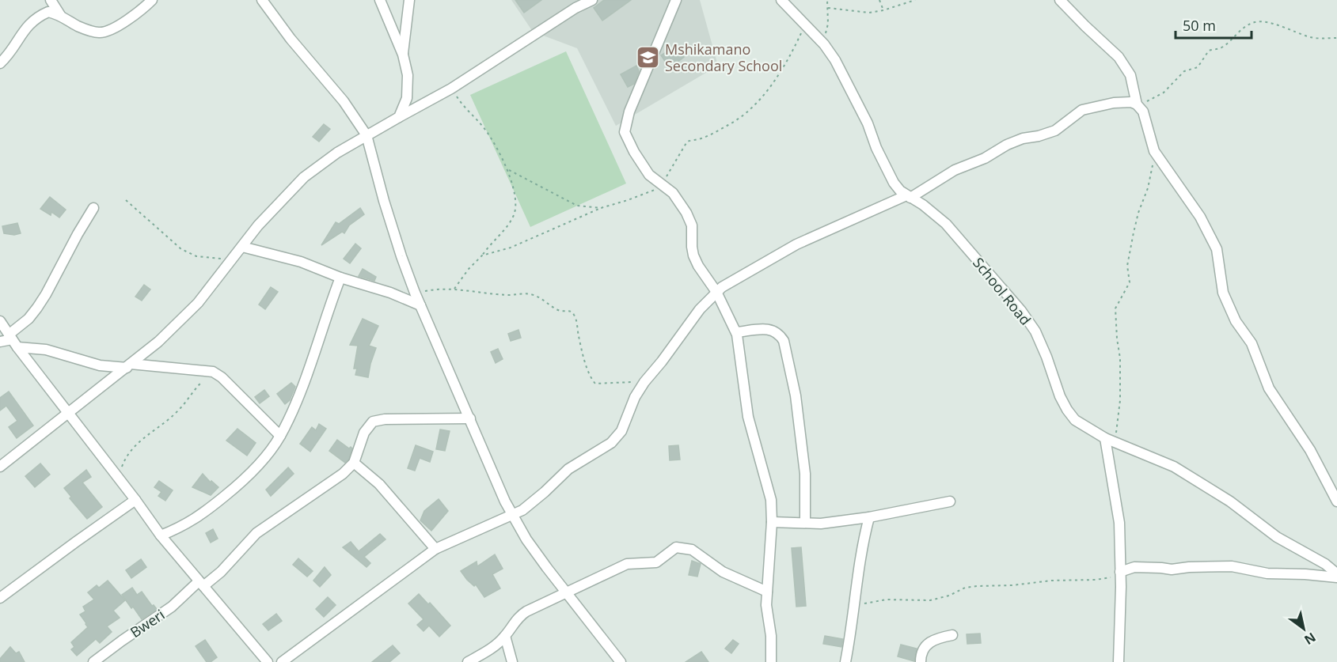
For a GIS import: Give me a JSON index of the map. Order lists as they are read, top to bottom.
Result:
{
  "streets": {
    "street": ["School Road", "Bweri"]
  },
  "places": {
    "school or university": ["Mshikamano Secondary School"]
  },
  "scale_bar": "50 m",
  "north": "bottom right"
}
